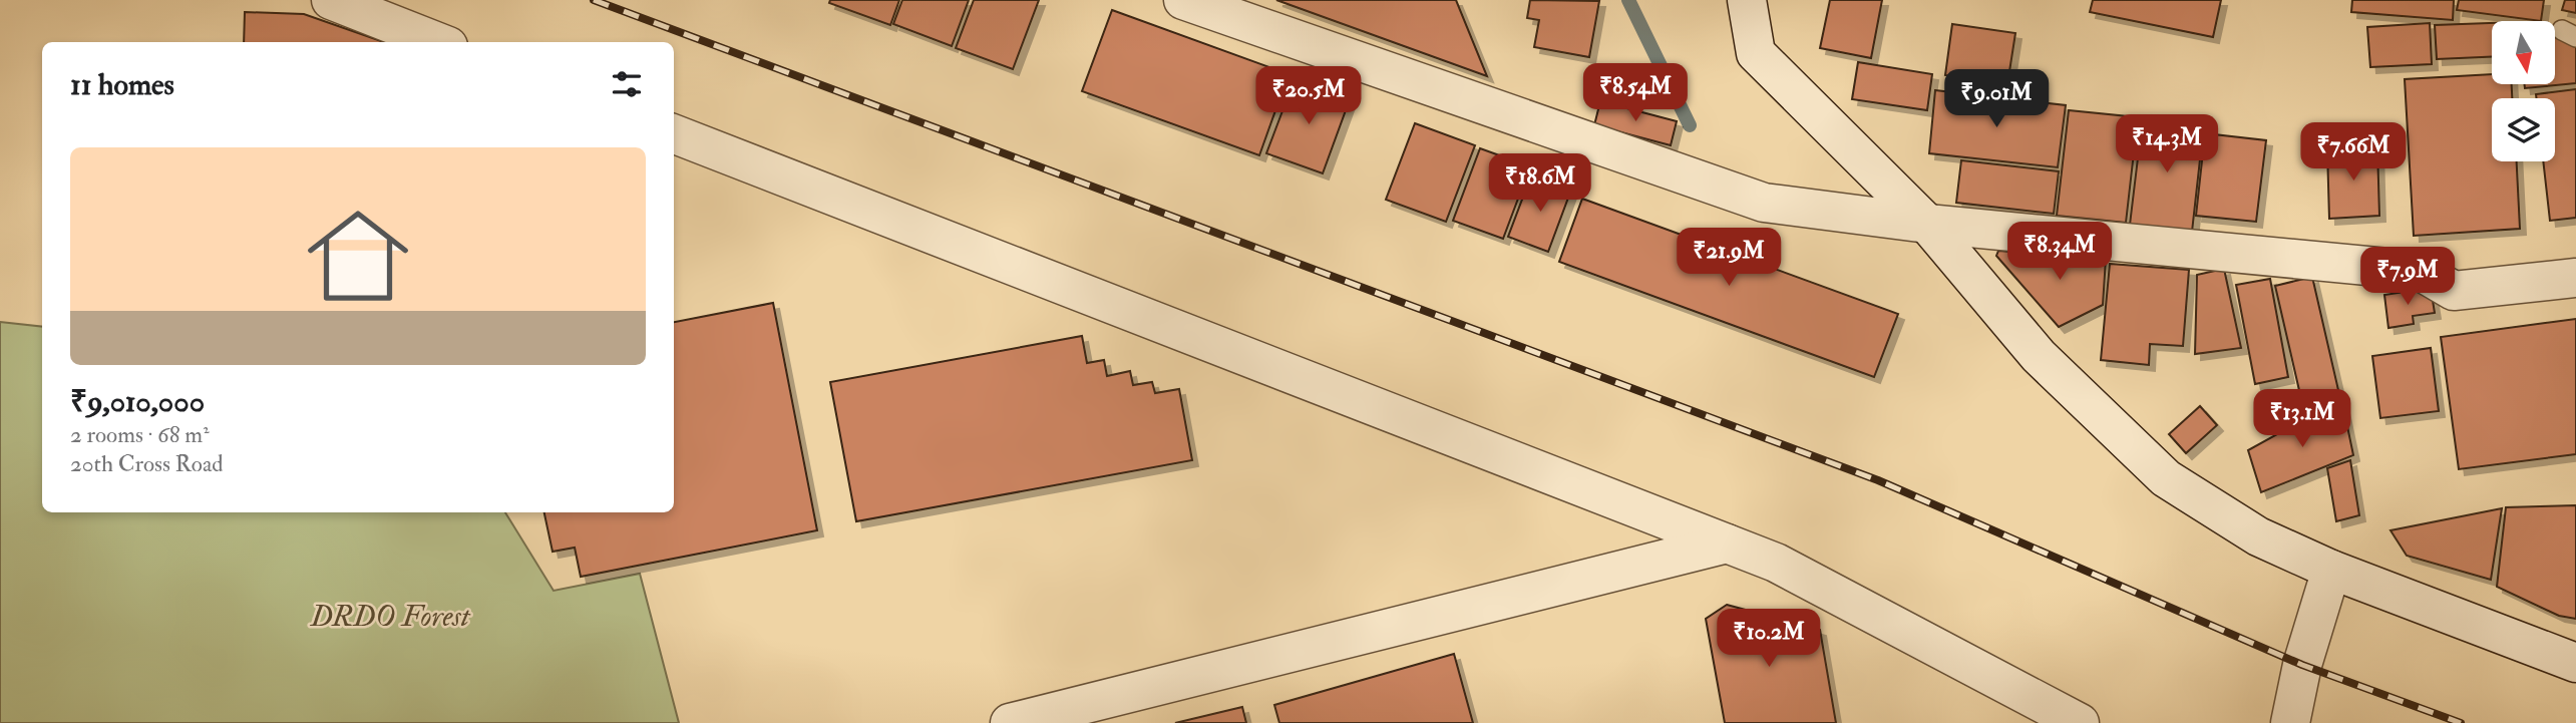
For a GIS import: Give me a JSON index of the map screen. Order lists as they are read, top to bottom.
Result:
{
  "parks": ["DRDO Forest"],
  "north": "bottom",
  "page": {
    "heading": "11 homes",
    "price": [
      "₹8.54M",
      "₹20.5M",
      "₹9.01M",
      "₹14.3M",
      "₹7.66M",
      "₹18.6M",
      "₹8.34M",
      "₹21.9M",
      "₹7.9M",
      "₹13.1M",
      "₹10.2M"
    ],
    "list": [
      {
        "name": "₹9,010,000",
        "note": "2 rooms · 68 m² · 20th Cross Road"
      }
    ]
  }
}
